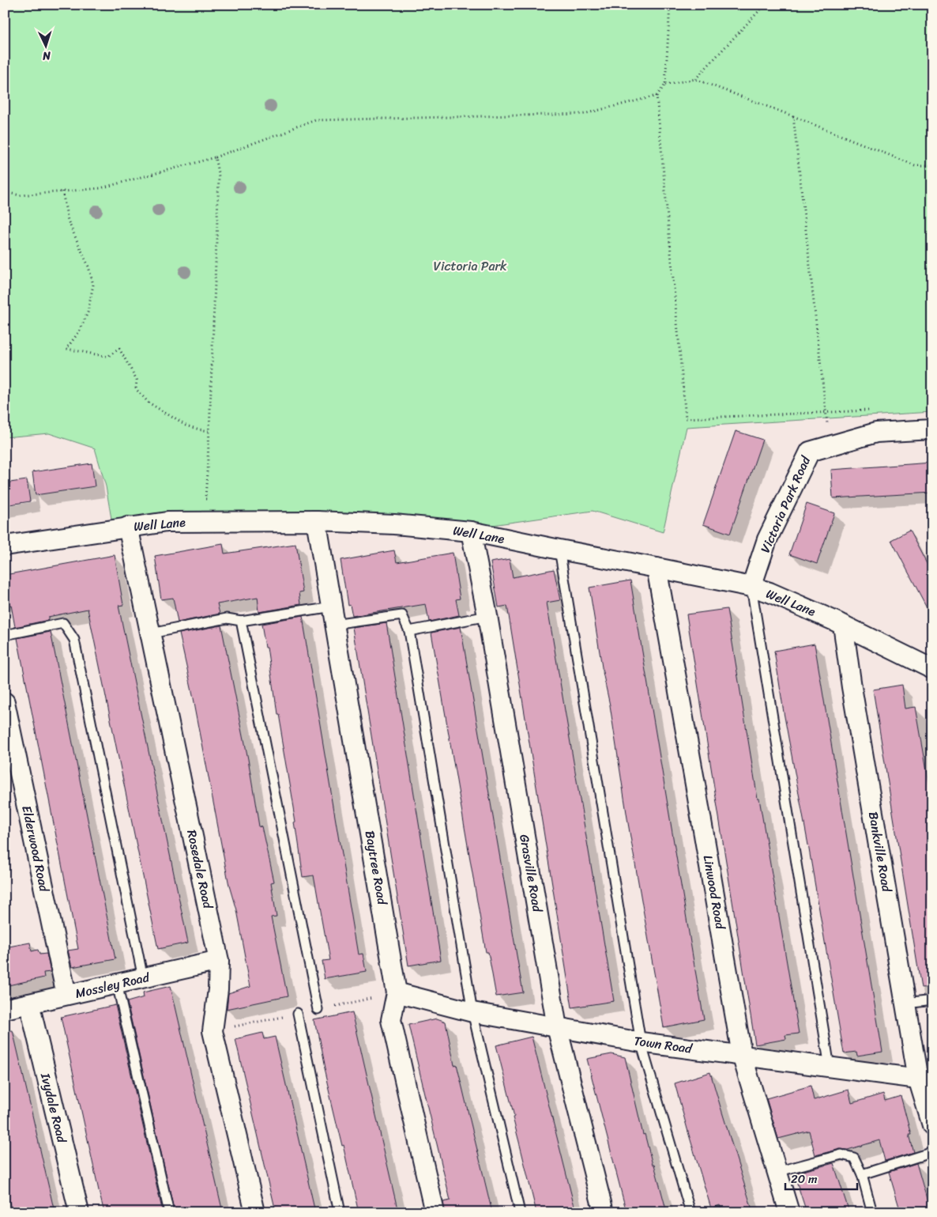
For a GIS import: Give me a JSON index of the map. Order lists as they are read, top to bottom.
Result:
{
  "streets": {
    "street": [
      "Victoria Park Road",
      "Well Lane",
      "Elderwood Road",
      "Bankville Road",
      "Baytree Road",
      "Rosedale Road",
      "Grasville Road",
      "Linwood Road",
      "Mossley Road",
      "Town Road",
      "Ivydale Road"
    ]
  },
  "crossings": [
    ["Victoria Park Road", "Well Lane"],
    ["Well Lane", "Bankville Road"],
    ["Well Lane", "Baytree Road"],
    ["Well Lane", "Rosedale Road"],
    ["Well Lane", "Grasville Road"],
    ["Well Lane", "Linwood Road"],
    ["Elderwood Road", "Mossley Road"],
    ["Bankville Road", "Town Road"],
    ["Baytree Road", "Town Road"],
    ["Rosedale Road", "Mossley Road"],
    ["Grasville Road", "Town Road"],
    ["Linwood Road", "Town Road"],
    ["Mossley Road", "Ivydale Road"]
  ],
  "parks": ["Victoria Park"],
  "scale_bar": "20 m",
  "north": "bottom"
}
